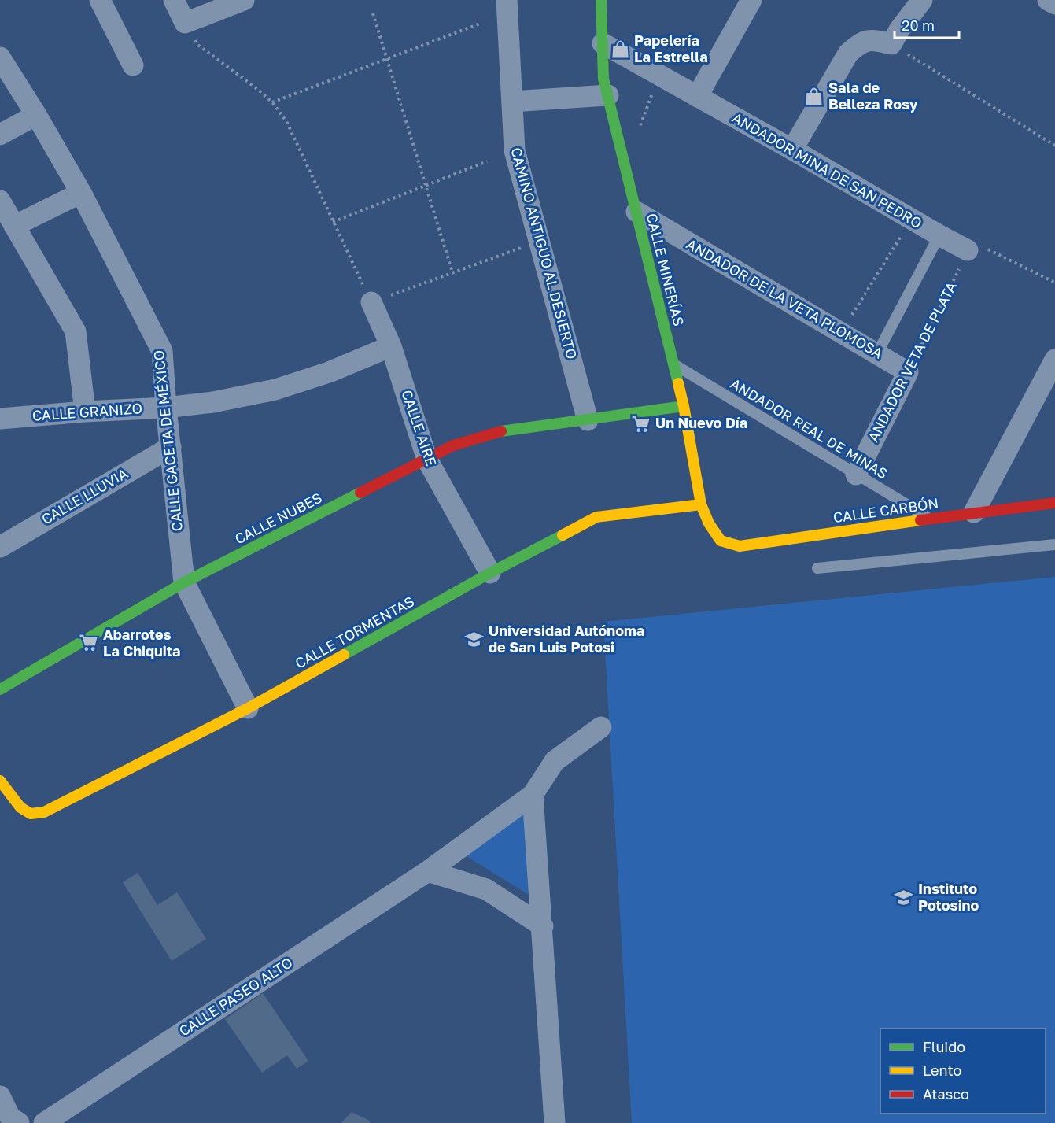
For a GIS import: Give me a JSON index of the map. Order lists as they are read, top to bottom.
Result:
{
  "streets": {
    "street": [
      "ANDADOR MINA DE SAN PEDRO",
      "CAMINO ANTIGUO AL DESIERTO",
      "CALLE MINERÍAS",
      "ANDADOR DE LA VETA PLOMOSA",
      "ANDADOR VETA DE PLATA",
      "CALLE GRANIZO",
      "CALLE AIRE",
      "CALLE GACETA DE MÉXICO",
      "CALLE LLUVIA",
      "CALLE CARBÓN",
      "CALLE NUBES",
      "CALLE TORMENTAS",
      "CALLE PASEO ALTO"
    ],
    "lane": ["ANDADOR REAL DE MINAS"]
  },
  "crossings": [
    ["ANDADOR MINA DE SAN PEDRO", "CALLE MINERÍAS"],
    ["ANDADOR MINA DE SAN PEDRO", "ANDADOR VETA DE PLATA"],
    ["CAMINO ANTIGUO AL DESIERTO", "CALLE NUBES"],
    ["CALLE MINERÍAS", "ANDADOR DE LA VETA PLOMOSA"],
    ["CALLE MINERÍAS", "ANDADOR REAL DE MINAS"],
    ["CALLE MINERÍAS", "CALLE CARBÓN"],
    ["CALLE MINERÍAS", "CALLE NUBES"],
    ["CALLE MINERÍAS", "CALLE TORMENTAS"],
    ["ANDADOR DE LA VETA PLOMOSA", "ANDADOR VETA DE PLATA"],
    ["ANDADOR VETA DE PLATA", "ANDADOR REAL DE MINAS"],
    ["CALLE GRANIZO", "CALLE AIRE"],
    ["CALLE GRANIZO", "CALLE GACETA DE MÉXICO"],
    ["CALLE AIRE", "CALLE NUBES"],
    ["CALLE AIRE", "CALLE TORMENTAS"],
    ["ANDADOR REAL DE MINAS", "CALLE CARBÓN"],
    ["CALLE GACETA DE MÉXICO", "CALLE LLUVIA"],
    ["CALLE GACETA DE MÉXICO", "CALLE NUBES"],
    ["CALLE GACETA DE MÉXICO", "CALLE TORMENTAS"]
  ],
  "places": {
    "shop": ["Papelería La Estrella", "Sala de Belleza Rosy"],
    "supermarket": ["Un Nuevo Día", "Abarrotes La Chiquita"],
    "school or university": ["Universidad Autónoma de San Luis Potosi", "Instituto Potosino"]
  },
  "legend": ["Fluido", "Lento", "Atasco"],
  "scale_bar": "20 m"
}
